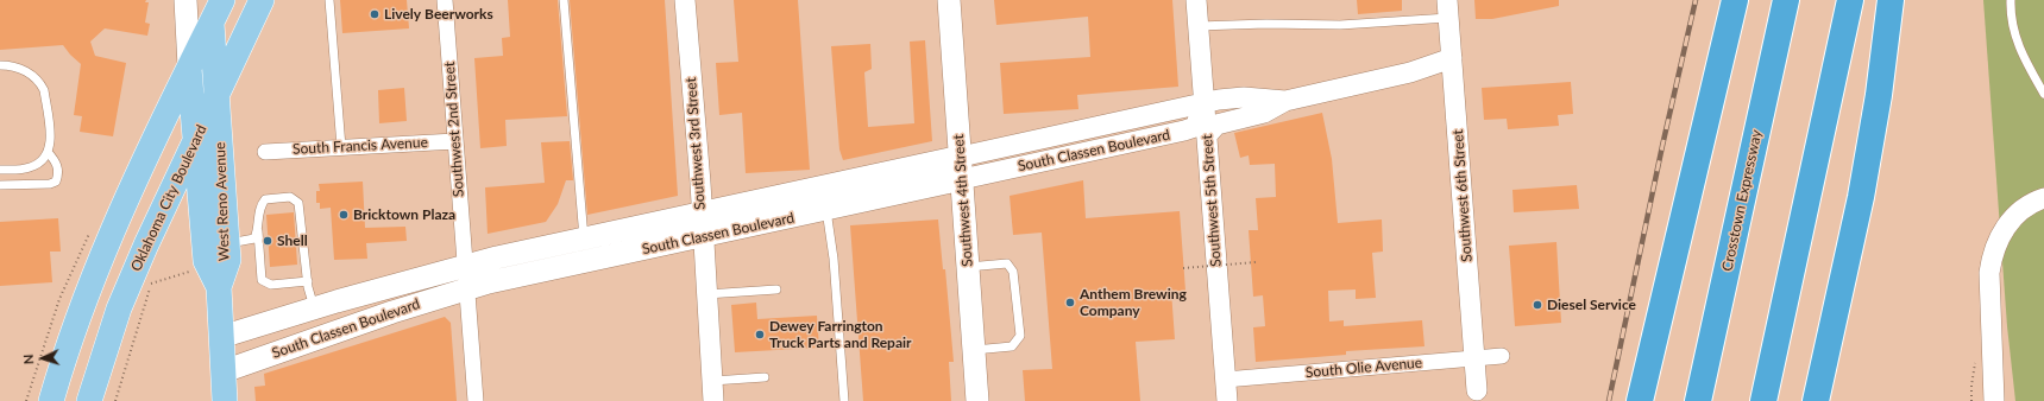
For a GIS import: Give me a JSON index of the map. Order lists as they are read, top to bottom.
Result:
{
  "streets": {
    "highway": ["Crosstown Expressway"],
    "main road": [
      "South Classen Boulevard",
      "Oklahoma City Boulevard",
      "Southwest 4th Street",
      "West Reno Avenue"
    ],
    "street": [
      "Southwest 2nd Street",
      "Southwest 3rd Street",
      "South Francis Avenue",
      "Southwest 6th Street",
      "Southwest 5th Street",
      "South Olie Avenue"
    ]
  },
  "crossings": [
    ["Southwest 2nd Street", "South Francis Avenue"],
    ["Southwest 2nd Street", "South Classen Boulevard"],
    ["Southwest 3rd Street", "South Classen Boulevard"],
    ["South Classen Boulevard", "Southwest 6th Street"],
    ["South Classen Boulevard", "Southwest 4th Street"],
    ["South Classen Boulevard", "Southwest 5th Street"],
    ["South Classen Boulevard", "West Reno Avenue"],
    ["Southwest 6th Street", "South Olie Avenue"],
    ["Oklahoma City Boulevard", "West Reno Avenue"],
    ["Southwest 5th Street", "South Olie Avenue"]
  ],
  "places": [
    "Lively Beerworks",
    "Bricktown Plaza",
    "Shell",
    "Anthem Brewing Company",
    "Diesel Service",
    "Dewey Farrington Truck Parts and Repair"
  ],
  "north": "left"
}
